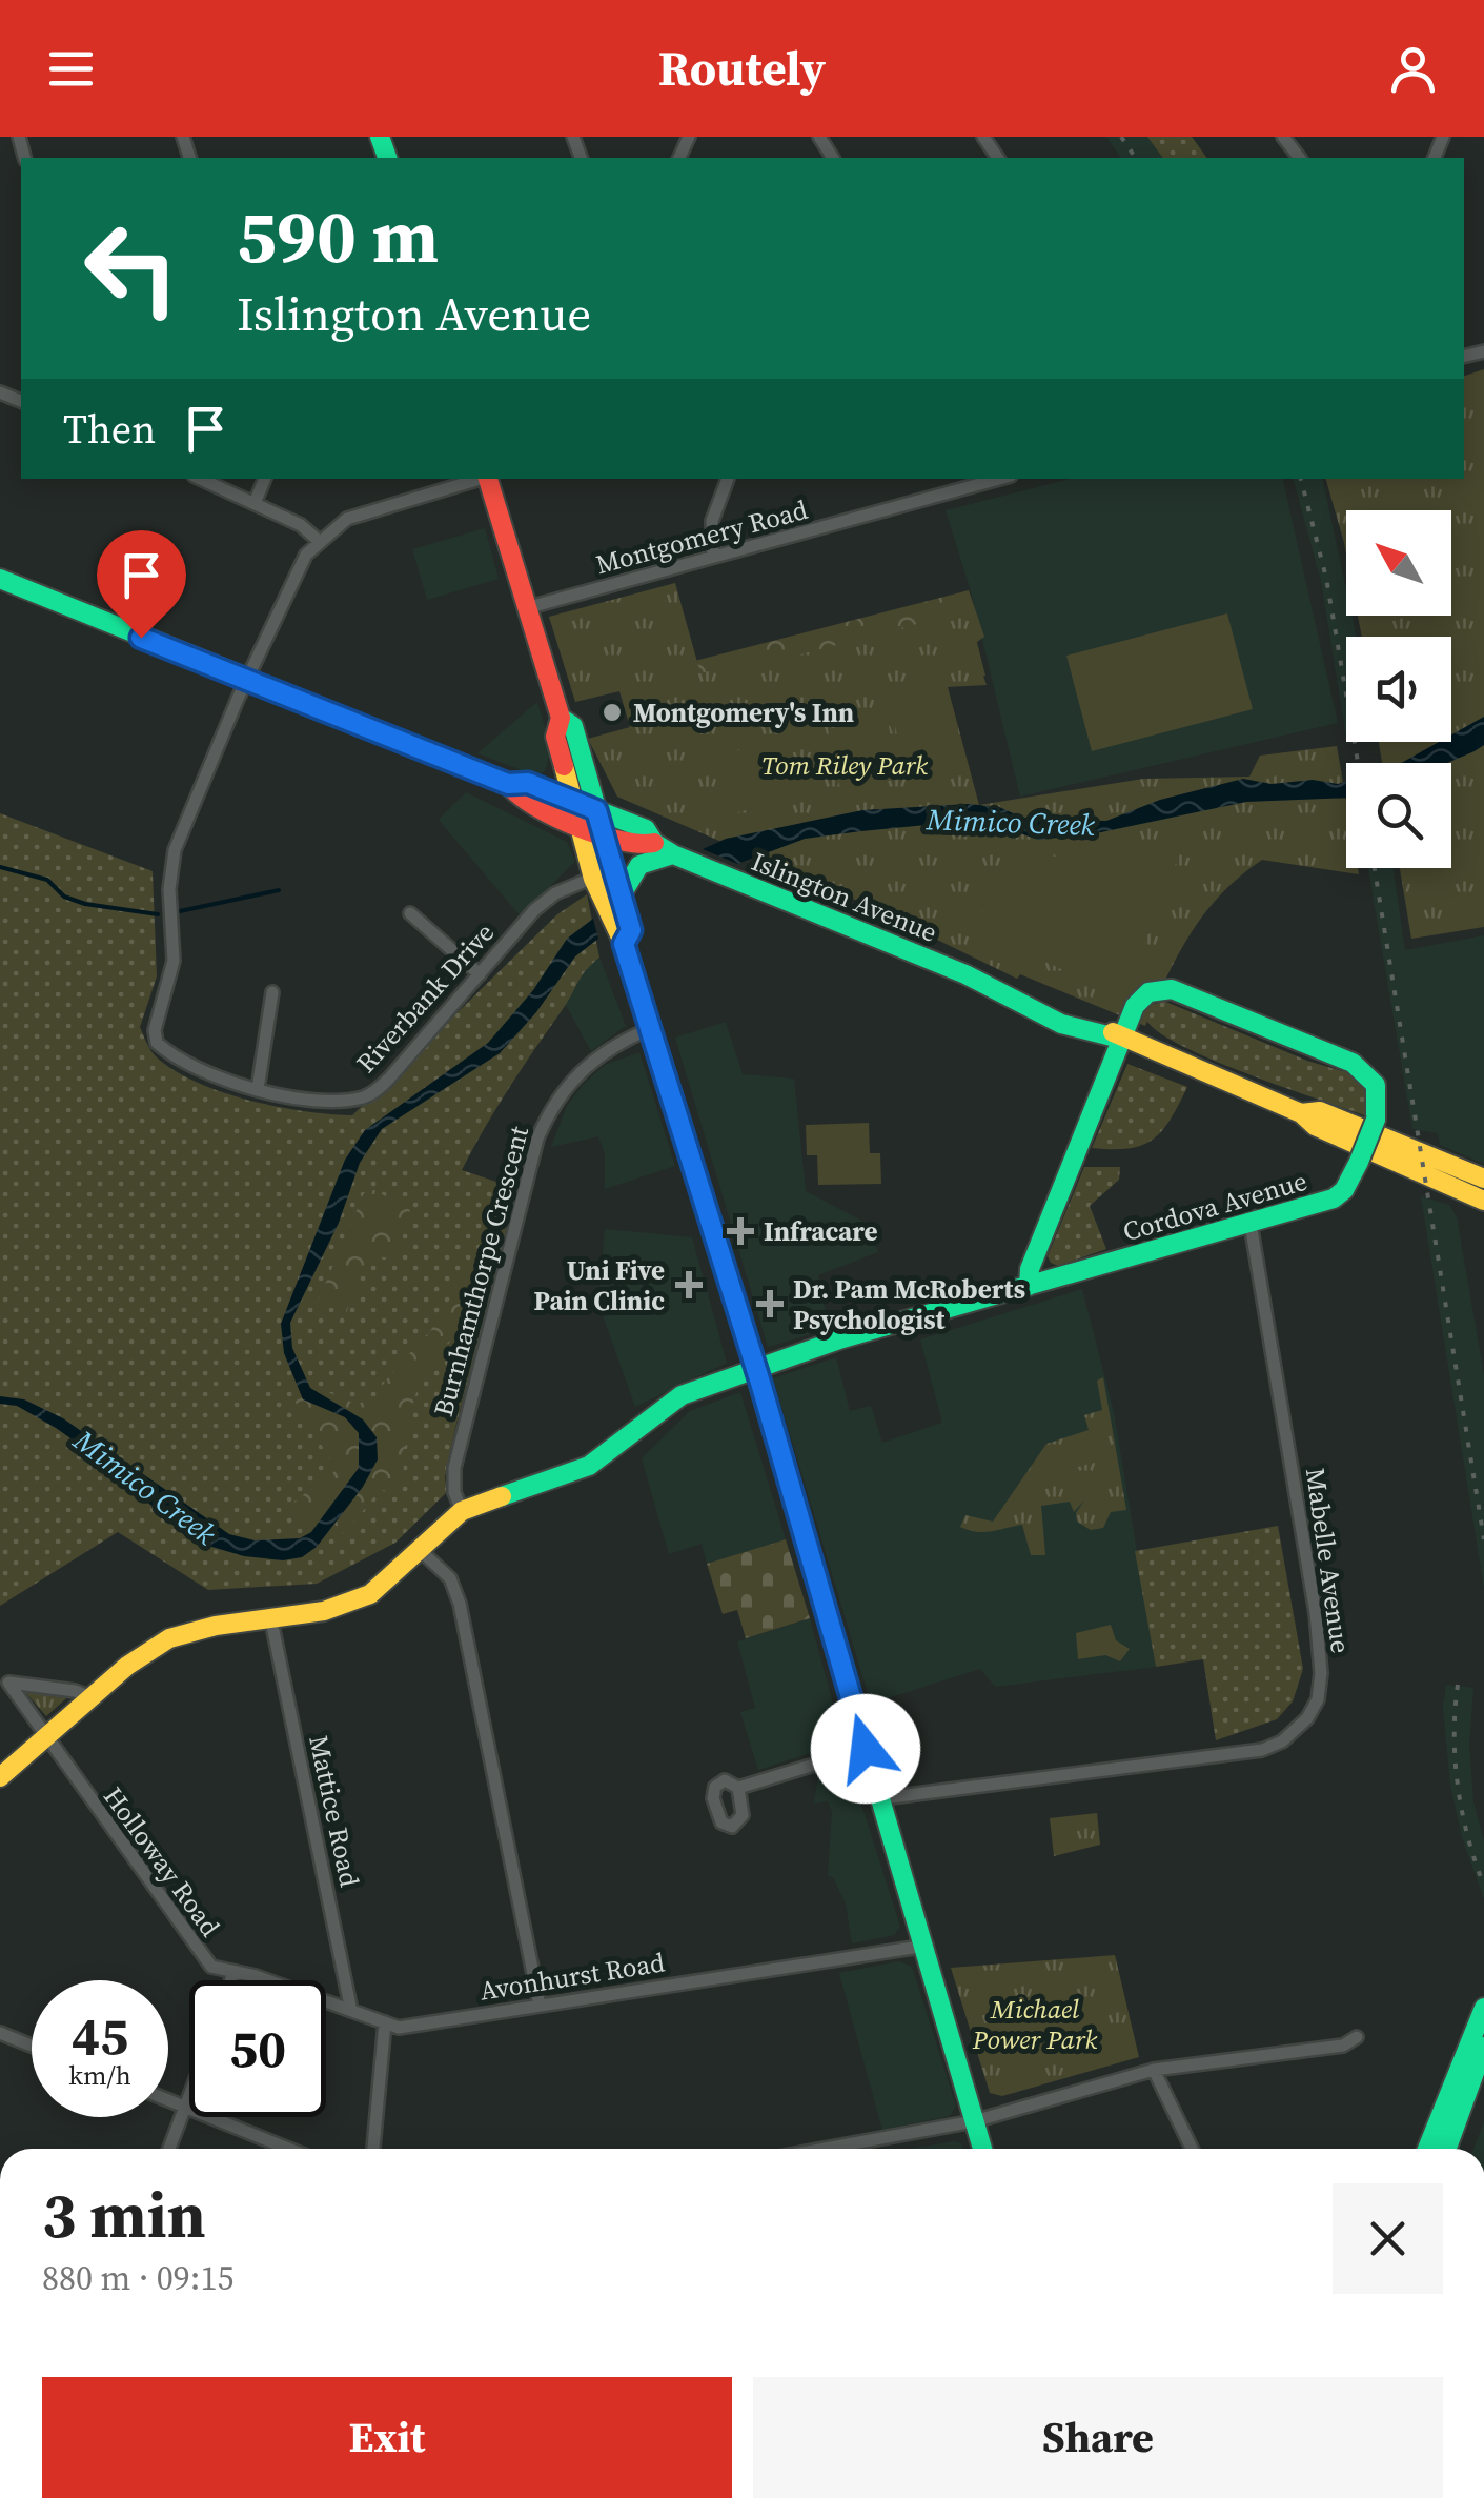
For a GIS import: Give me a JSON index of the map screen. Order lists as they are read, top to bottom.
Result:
{
  "streets": {
    "main road": ["Islington Avenue", "Cordova Avenue"],
    "street": [
      "Montgomery Road",
      "Riverbank Drive",
      "Burnhamthorpe Crescent",
      "Mabelle Avenue",
      "Mattice Road",
      "Holloway Road",
      "Avonhurst Road"
    ]
  },
  "crossings": [
    ["Islington Avenue", "Riverbank Drive"],
    ["Islington Avenue", "Cordova Avenue"],
    ["Cordova Avenue", "Burnhamthorpe Crescent"],
    ["Cordova Avenue", "Mabelle Avenue"],
    ["Mattice Road", "Avonhurst Road"],
    ["Holloway Road", "Avonhurst Road"]
  ],
  "water": ["Mimico Creek"],
  "parks": ["Tom Riley Park", "Michael Power Park"],
  "places": {
    "other": ["Montgomery's Inn"],
    "health": ["Infracare", "Uni Five Pain Clinic", "Dr. Pam McRoberts Psychologist"]
  },
  "north": "top left",
  "page": {
    "header": "Routely",
    "turn": ["590 m", "Islington Avenue"],
    "then": "Then",
    "speed": "45 km/h",
    "limit": "50",
    "heading": ["3 min", "880 m · 09:15"],
    "buttons": ["Exit", "Share"]
  }
}
